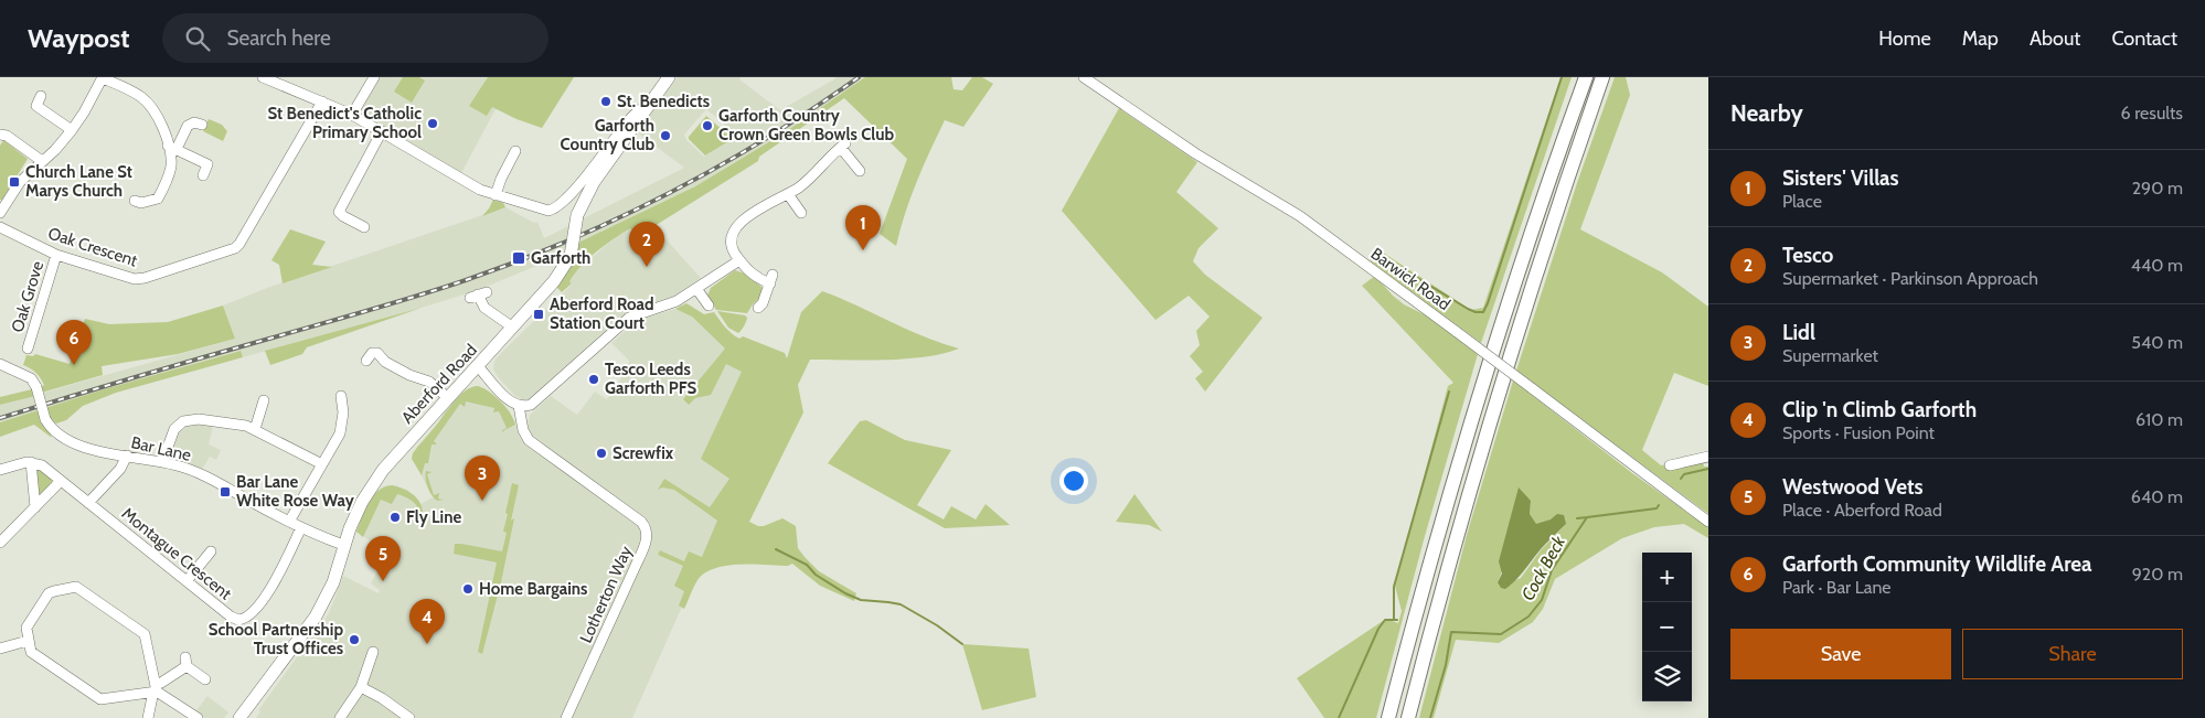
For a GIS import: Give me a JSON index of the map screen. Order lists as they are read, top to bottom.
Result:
{
  "streets": {
    "main road": ["Aberford Road"],
    "street": [
      "Oak Crescent",
      "Barwick Road",
      "Oak Grove",
      "Bar Lane",
      "Montague Crescent",
      "Lotherton Way"
    ]
  },
  "crossings": [
    ["Oak Crescent", "Oak Grove"],
    ["Aberford Road", "Bar Lane"],
    ["Bar Lane", "Montague Crescent"]
  ],
  "water": ["Cock Beck"],
  "places": {
    "other": [
      "St. Benedicts",
      "St Benedict's Catholic Primary School",
      "Garforth Country Crown Green Bowls Club",
      "Garforth Country Club",
      "Tesco Leeds Garforth PFS",
      "Screwfix",
      "Fly Line",
      "Home Bargains",
      "School Partnership Trust Offices"
    ],
    "transit": [
      "Church Lane St Marys Church",
      "Garforth",
      "Aberford Road Station Court",
      "Bar Lane White Rose Way"
    ]
  },
  "page": {
    "header": "Waypost",
    "search": "Search here",
    "nav": [
      "Home",
      "Map",
      "About",
      "Contact"
    ],
    "heading": ["Nearby", "6 results"],
    "list": [
      {
        "mark": "1",
        "name": "Sisters' Villas",
        "note": "Place",
        "value": "290 m"
      },
      {
        "mark": "2",
        "name": "Tesco",
        "note": "Supermarket · Parkinson Approach",
        "value": "440 m"
      },
      {
        "mark": "3",
        "name": "Lidl",
        "note": "Supermarket",
        "value": "540 m"
      },
      {
        "mark": "4",
        "name": "Clip 'n Climb Garforth",
        "note": "Sports · Fusion Point",
        "value": "610 m"
      },
      {
        "mark": "5",
        "name": "Westwood Vets",
        "note": "Place · Aberford Road",
        "value": "640 m"
      },
      {
        "mark": "6",
        "name": "Garforth Community Wildlife Area",
        "note": "Park · Bar Lane",
        "value": "920 m"
      }
    ],
    "pins": [
      "1",
      "2",
      "6",
      "3",
      "5",
      "4"
    ],
    "map_buttons": ["+", "−"],
    "buttons": ["Save", "Share"]
  }
}
